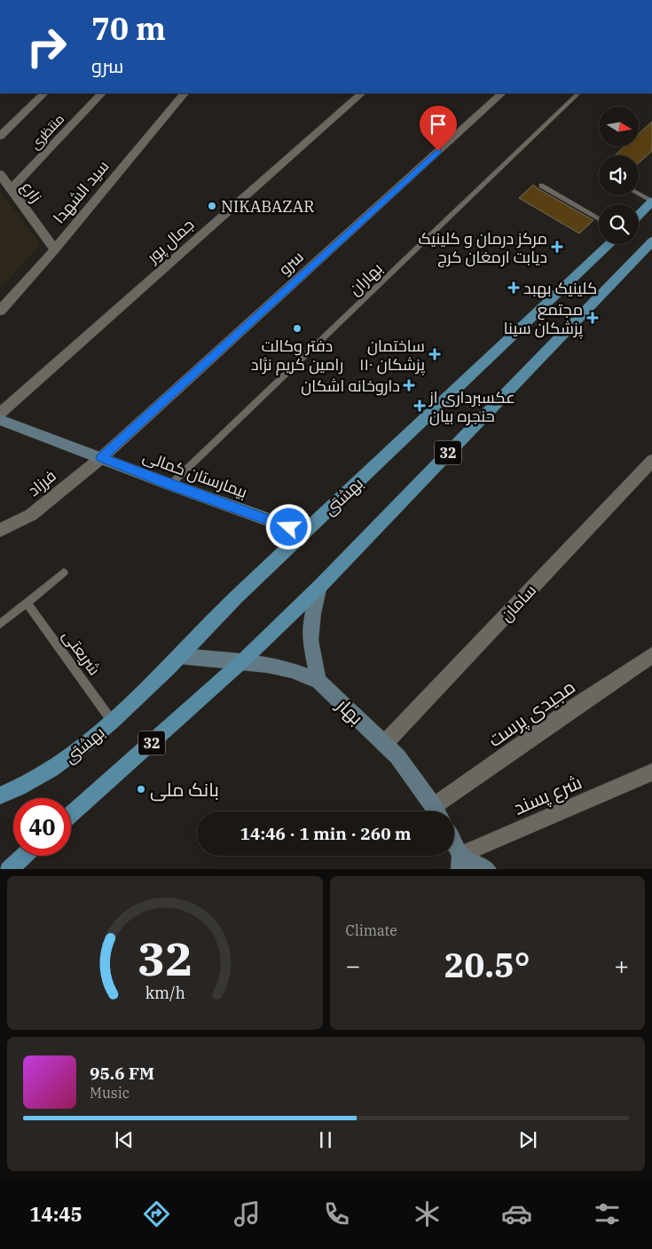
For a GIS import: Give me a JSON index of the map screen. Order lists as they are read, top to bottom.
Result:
{
  "streets": {
    "main road": ["32", "بهشتى"],
    "street": [
      "منتظری",
      "زارع",
      "سید الشهدا",
      "جمال پور",
      "سرو",
      "بیمارستان کمالی",
      "فرزاد",
      "سامان",
      "بهار",
      "مجیدی پرست",
      "شرع پسند"
    ],
    "lane": ["بهاران", "شریعتی"]
  },
  "crossings": [
    ["منتظری", "زارع"],
    ["زارع", "سید الشهدا"],
    ["سرو", "بیمارستان کمالی"],
    ["سرو", "فرزاد"],
    ["بهاران", "بیمارستان کمالی"],
    ["بیمارستان کمالی", "فرزاد"],
    ["بیمارستان کمالی", "بهشتى"],
    ["بهشتى", "شریعتی"],
    ["سامان", "بهار"]
  ],
  "places": {
    "other": ["NIKABAZAR", "دفتر وکالت رامین کریم نژاد", "بانک ملی"],
    "health": [
      "مرکز درمان و کلینیک دیابت ارمغان کرج",
      "کلینیک بهبد",
      "مجتمع پزشکان سینا",
      "ساختمان پزشکان ۱۱۰",
      "داروخانه اشکان",
      "عکسبرداری از حنجره بیان"
    ]
  },
  "north": "right",
  "page": {
    "turn": ["70 m", "سرو"],
    "limit": "40",
    "trip": "14:46 · 1 min · 260 m",
    "tile": "Climate",
    "heat": ["−", "20.5°", "+"],
    "song": ["95.6 FM", "Music"],
    "tabs": "14:45",
    "gauge": ["32", "km/h"]
  }
}
